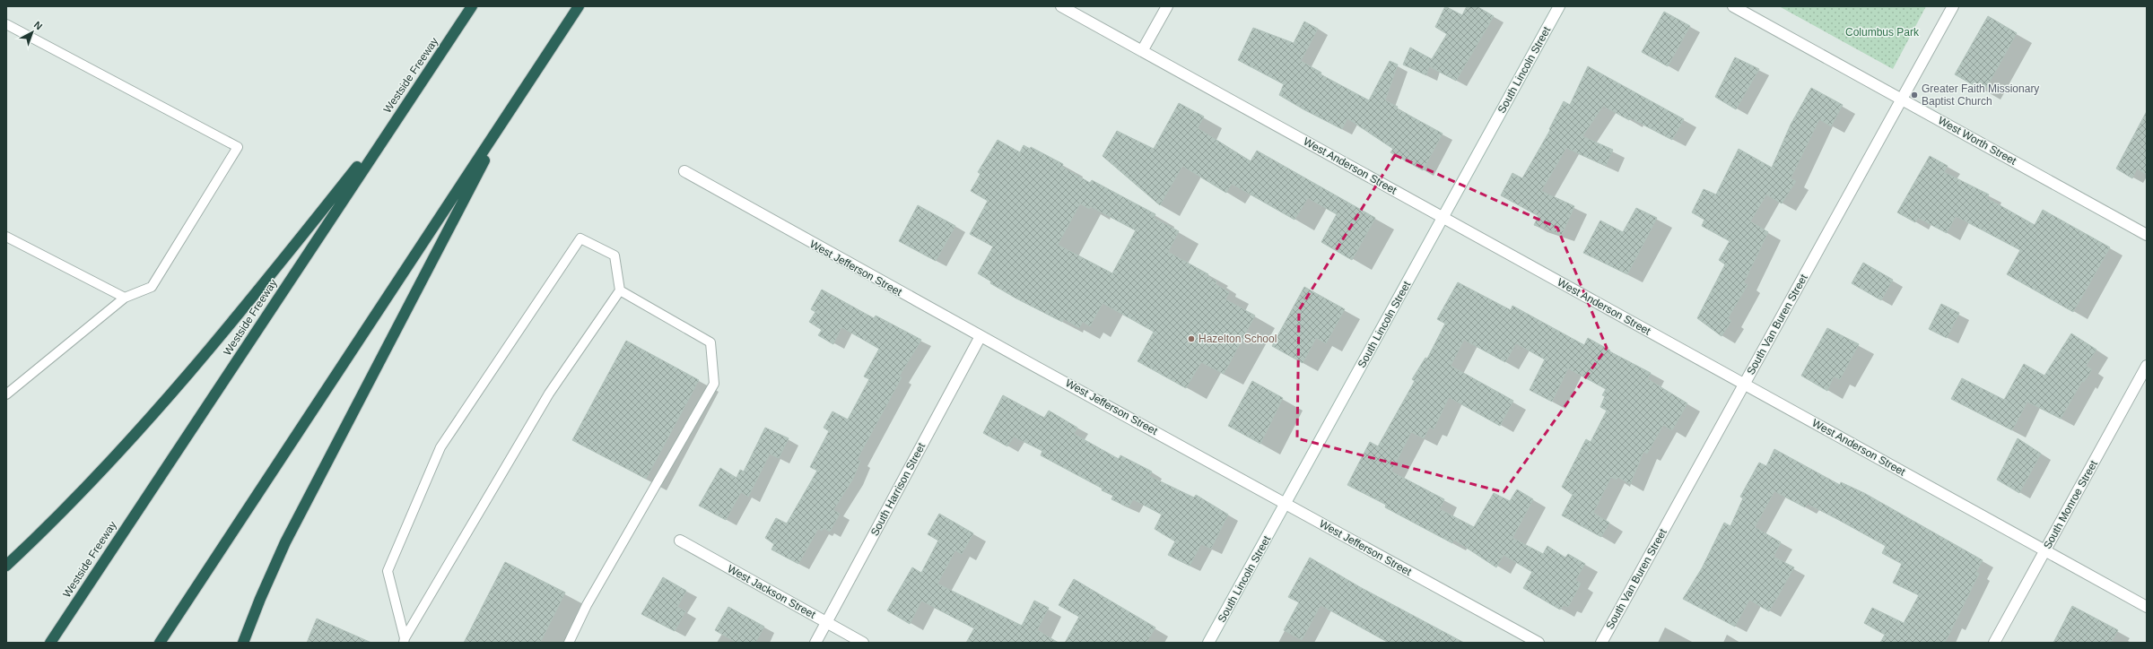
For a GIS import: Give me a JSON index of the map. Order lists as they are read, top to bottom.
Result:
{
  "streets": {
    "highway": ["Westside Freeway"],
    "street": [
      "South Lincoln Street",
      "West Worth Street",
      "West Anderson Street",
      "West Jefferson Street",
      "South Van Buren Street",
      "South Harrison Street",
      "South Monroe Street",
      "West Jackson Street"
    ]
  },
  "crossings": [
    ["South Lincoln Street", "West Anderson Street"],
    ["South Lincoln Street", "West Jefferson Street"],
    ["West Worth Street", "South Van Buren Street"],
    ["West Anderson Street", "South Van Buren Street"],
    ["West Anderson Street", "South Monroe Street"],
    ["West Jefferson Street", "South Harrison Street"],
    ["South Harrison Street", "West Jackson Street"]
  ],
  "parks": ["Columbus Park"],
  "places": ["Greater Faith Missionary Baptist Church", "Hazelton School"],
  "north": "top right"
}
